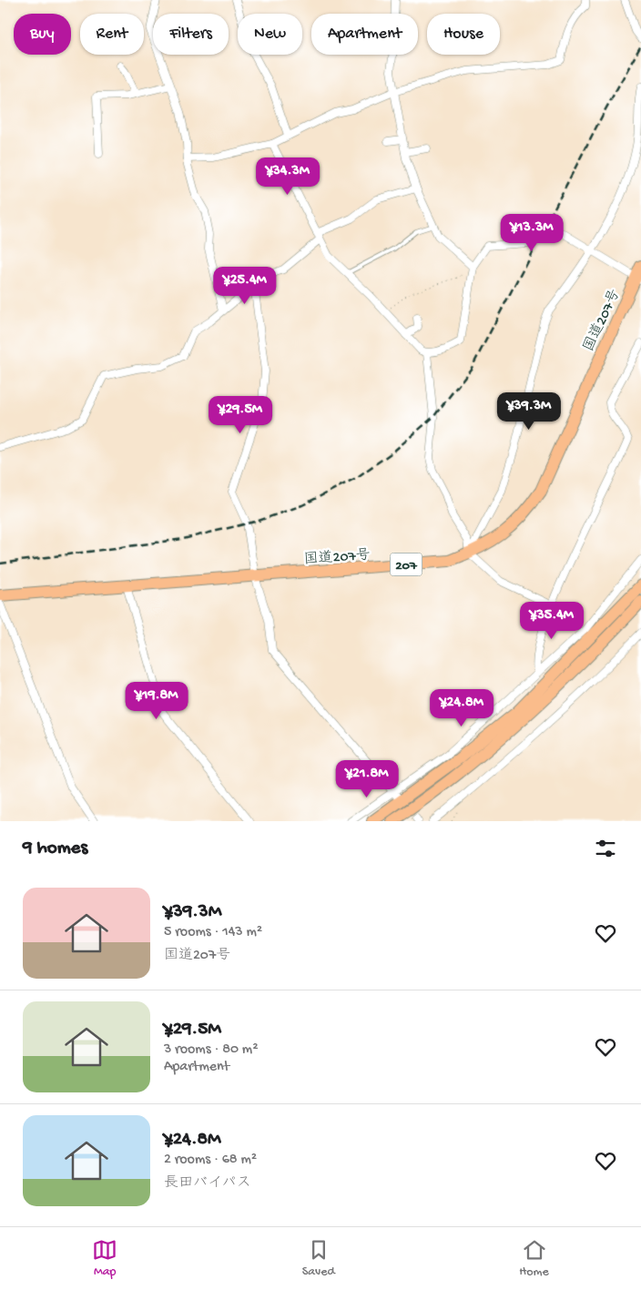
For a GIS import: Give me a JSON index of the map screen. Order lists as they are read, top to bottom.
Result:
{
  "streets": {
    "highway": ["国道207号", "207"]
  },
  "page": {
    "chip": [
      "Buy",
      "Rent",
      "Filters",
      "New",
      "Apartment",
      "House"
    ],
    "price": [
      "¥34.3M",
      "¥13.3M",
      "¥25.4M",
      "¥39.3M",
      "¥29.5M",
      "¥35.4M",
      "¥19.8M",
      "¥24.8M",
      "¥21.8M"
    ],
    "heading": "9 homes",
    "list": [
      {
        "name": "¥39.3M",
        "note": "5 rooms · 143 m² · 国道207号"
      },
      {
        "name": "¥29.5M",
        "note": "3 rooms · 80 m² · Apartment"
      },
      {
        "name": "¥24.8M",
        "note": "2 rooms · 68 m² · 長田バイパス"
      }
    ],
    "tabs": ["Map", "Saved", "Home"]
  }
}
